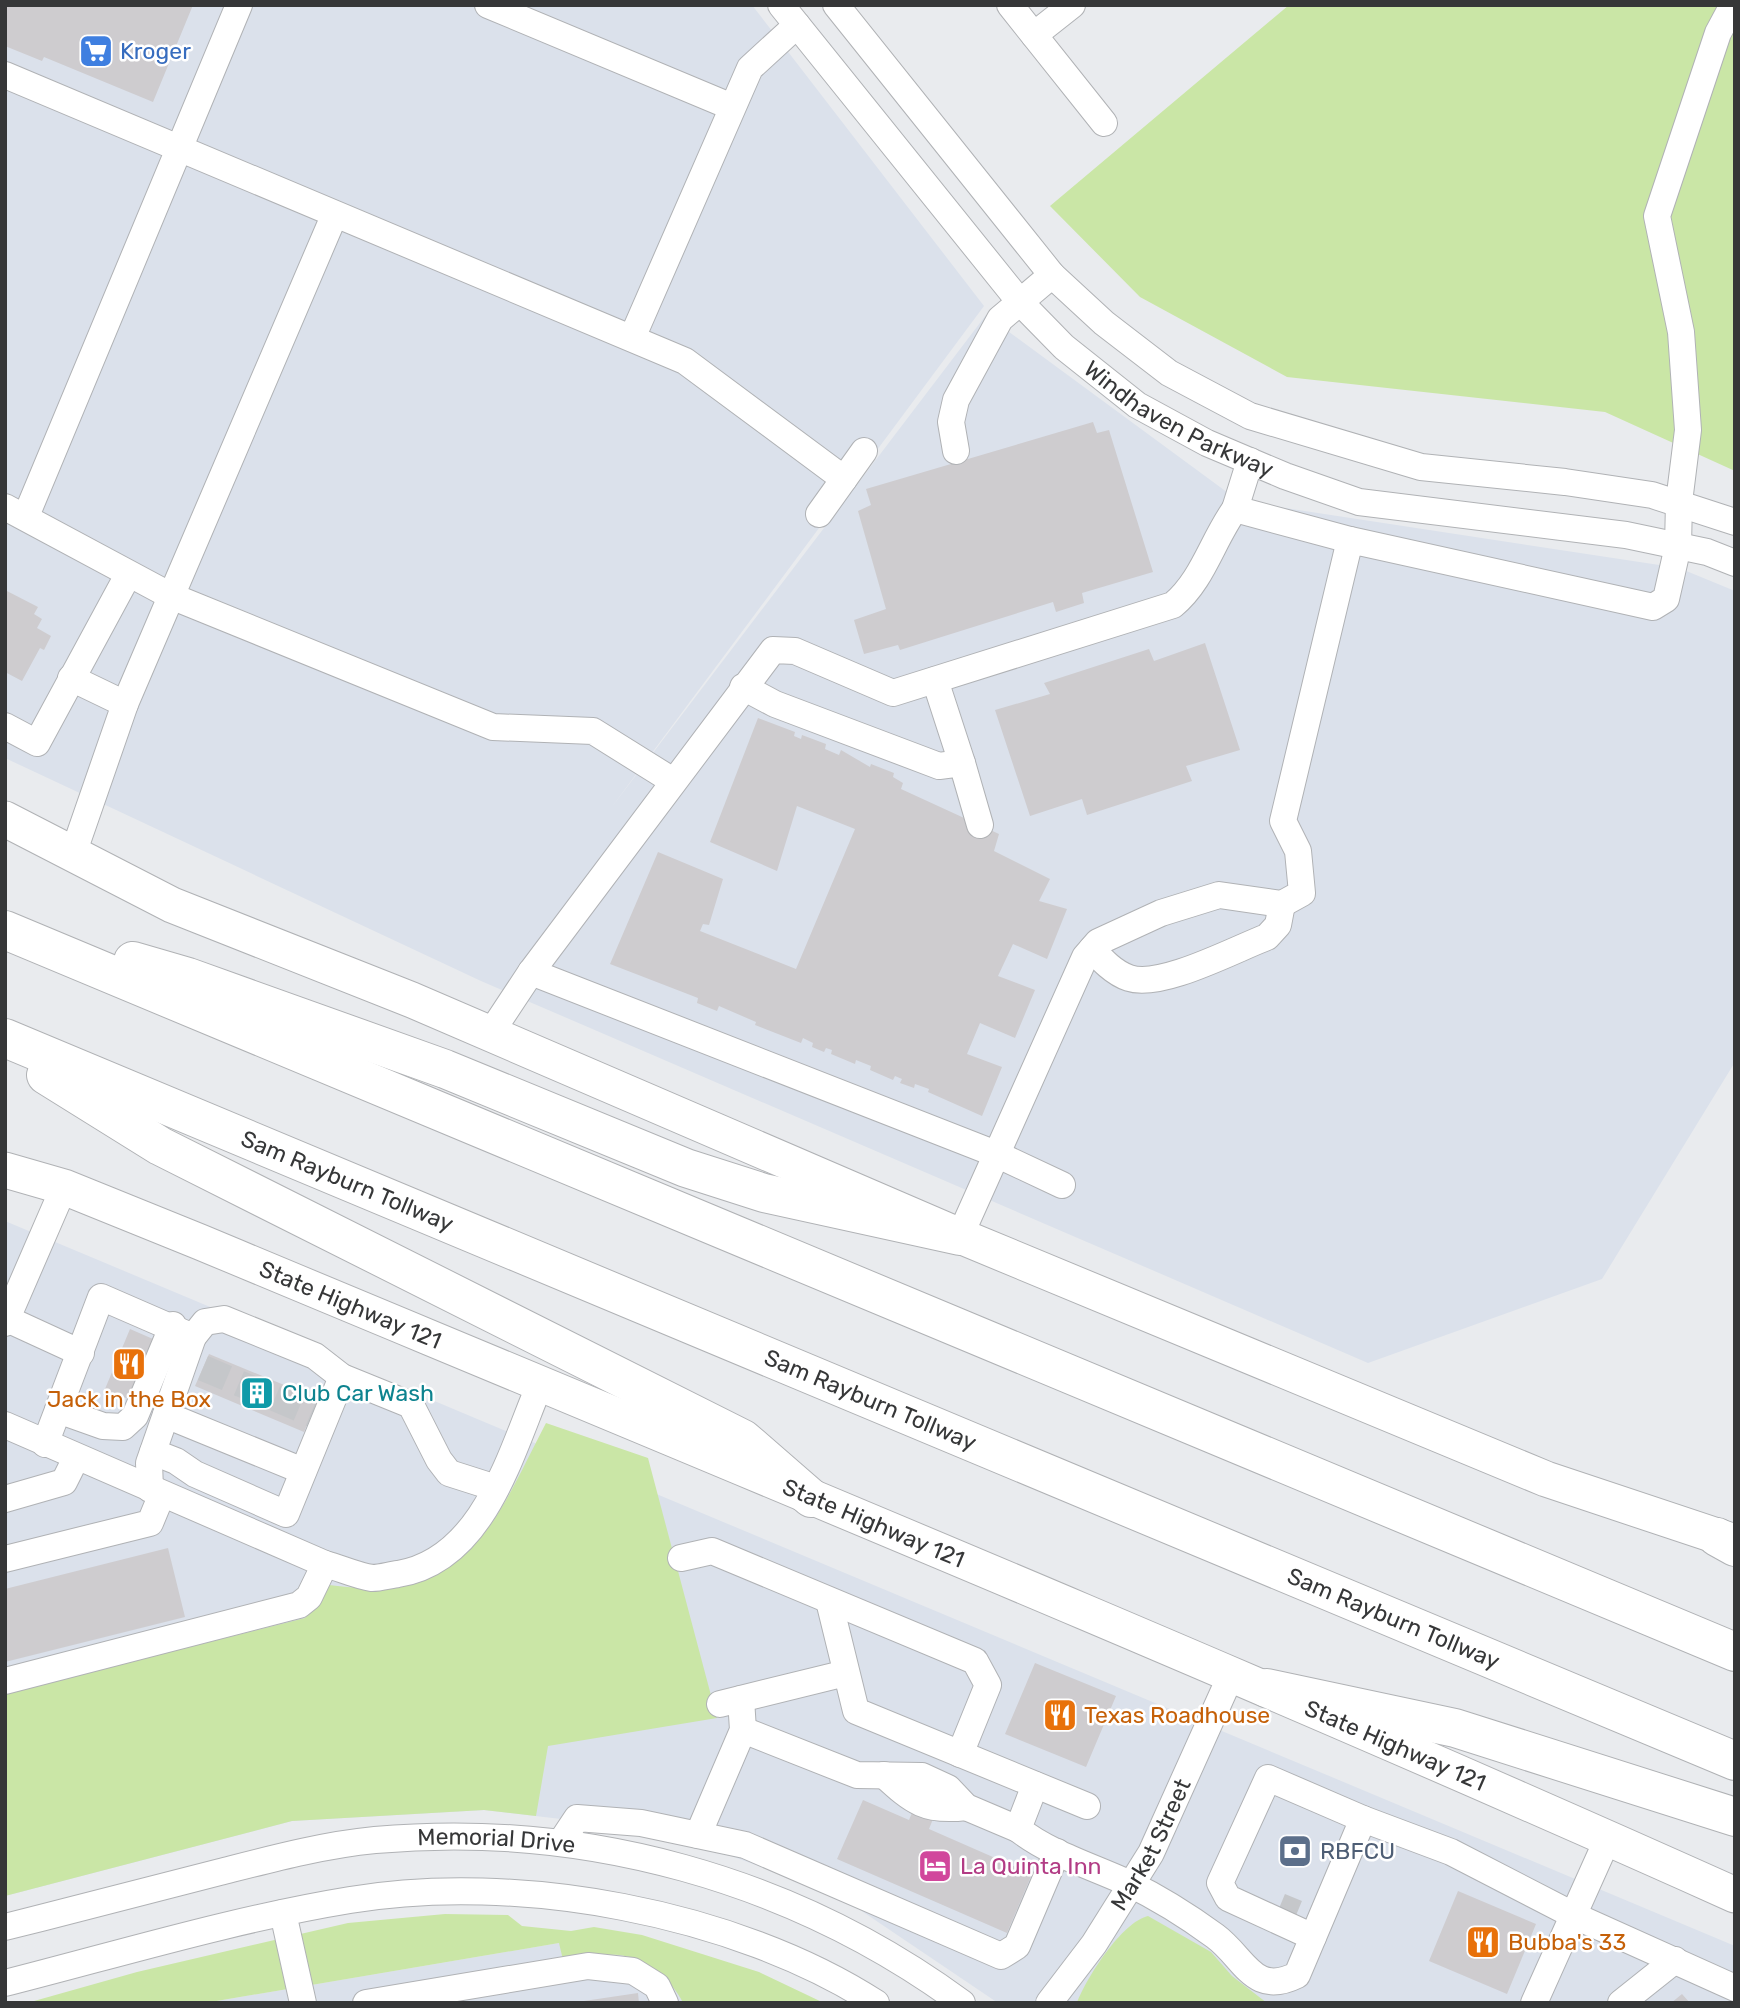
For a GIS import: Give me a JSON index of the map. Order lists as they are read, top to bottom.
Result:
{
  "streets": {
    "highway": ["Sam Rayburn Tollway"],
    "main road": ["State Highway 121"],
    "street": ["Windhaven Parkway", "Memorial Drive", "Market Street"]
  },
  "crossings": [
    ["State Highway 121", "Market Street"]
  ],
  "places": {
    "supermarket": ["Kroger"],
    "restaurant": ["Jack in the Box", "Texas Roadhouse", "Bubba's 33"],
    "building": ["Club Car Wash"],
    "bank": ["RBFCU"],
    "hotel": ["La Quinta Inn"]
  }
}
